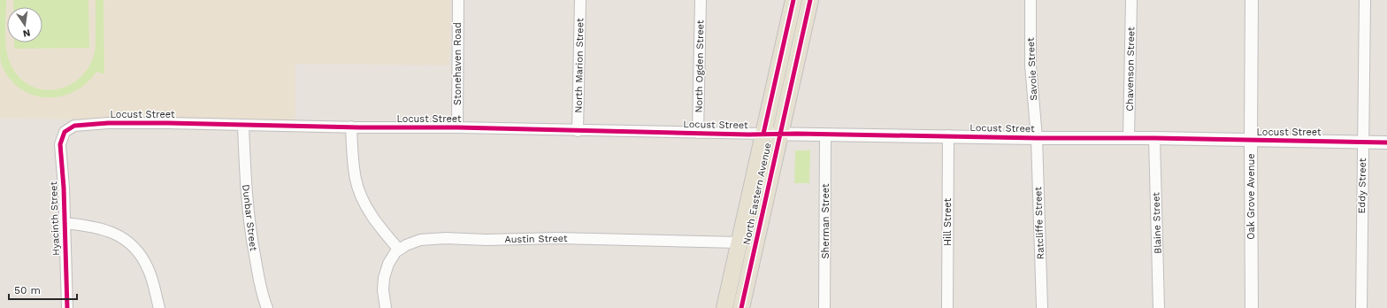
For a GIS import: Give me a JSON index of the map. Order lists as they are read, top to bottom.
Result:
{
  "streets": {
    "main road": ["North Eastern Avenue"],
    "street": [
      "Stonehaven Road",
      "North Marion Street",
      "North Ogden Street",
      "Savoie Street",
      "Chavenson Street",
      "Locust Street",
      "Eddy Street",
      "Oak Grove Avenue",
      "Dunbar Street",
      "Hyacinth Street",
      "Sherman Street",
      "Hill Street",
      "Ratcliffe Street",
      "Blaine Street",
      "Austin Street"
    ]
  },
  "crossings": [
    ["Stonehaven Road", "Locust Street"],
    ["North Marion Street", "Locust Street"],
    ["North Ogden Street", "Locust Street"],
    ["Savoie Street", "Locust Street"],
    ["Savoie Street", "Ratcliffe Street"],
    ["Chavenson Street", "Locust Street"],
    ["Locust Street", "Eddy Street"],
    ["Locust Street", "North Eastern Avenue"],
    ["Locust Street", "Oak Grove Avenue"],
    ["Locust Street", "Dunbar Street"],
    ["Locust Street", "Hyacinth Street"],
    ["Locust Street", "Sherman Street"],
    ["Locust Street", "Hill Street"],
    ["Locust Street", "Ratcliffe Street"],
    ["Locust Street", "Blaine Street"],
    ["North Eastern Avenue", "Austin Street"]
  ],
  "scale_bar": "50 m",
  "north": "bottom"
}
